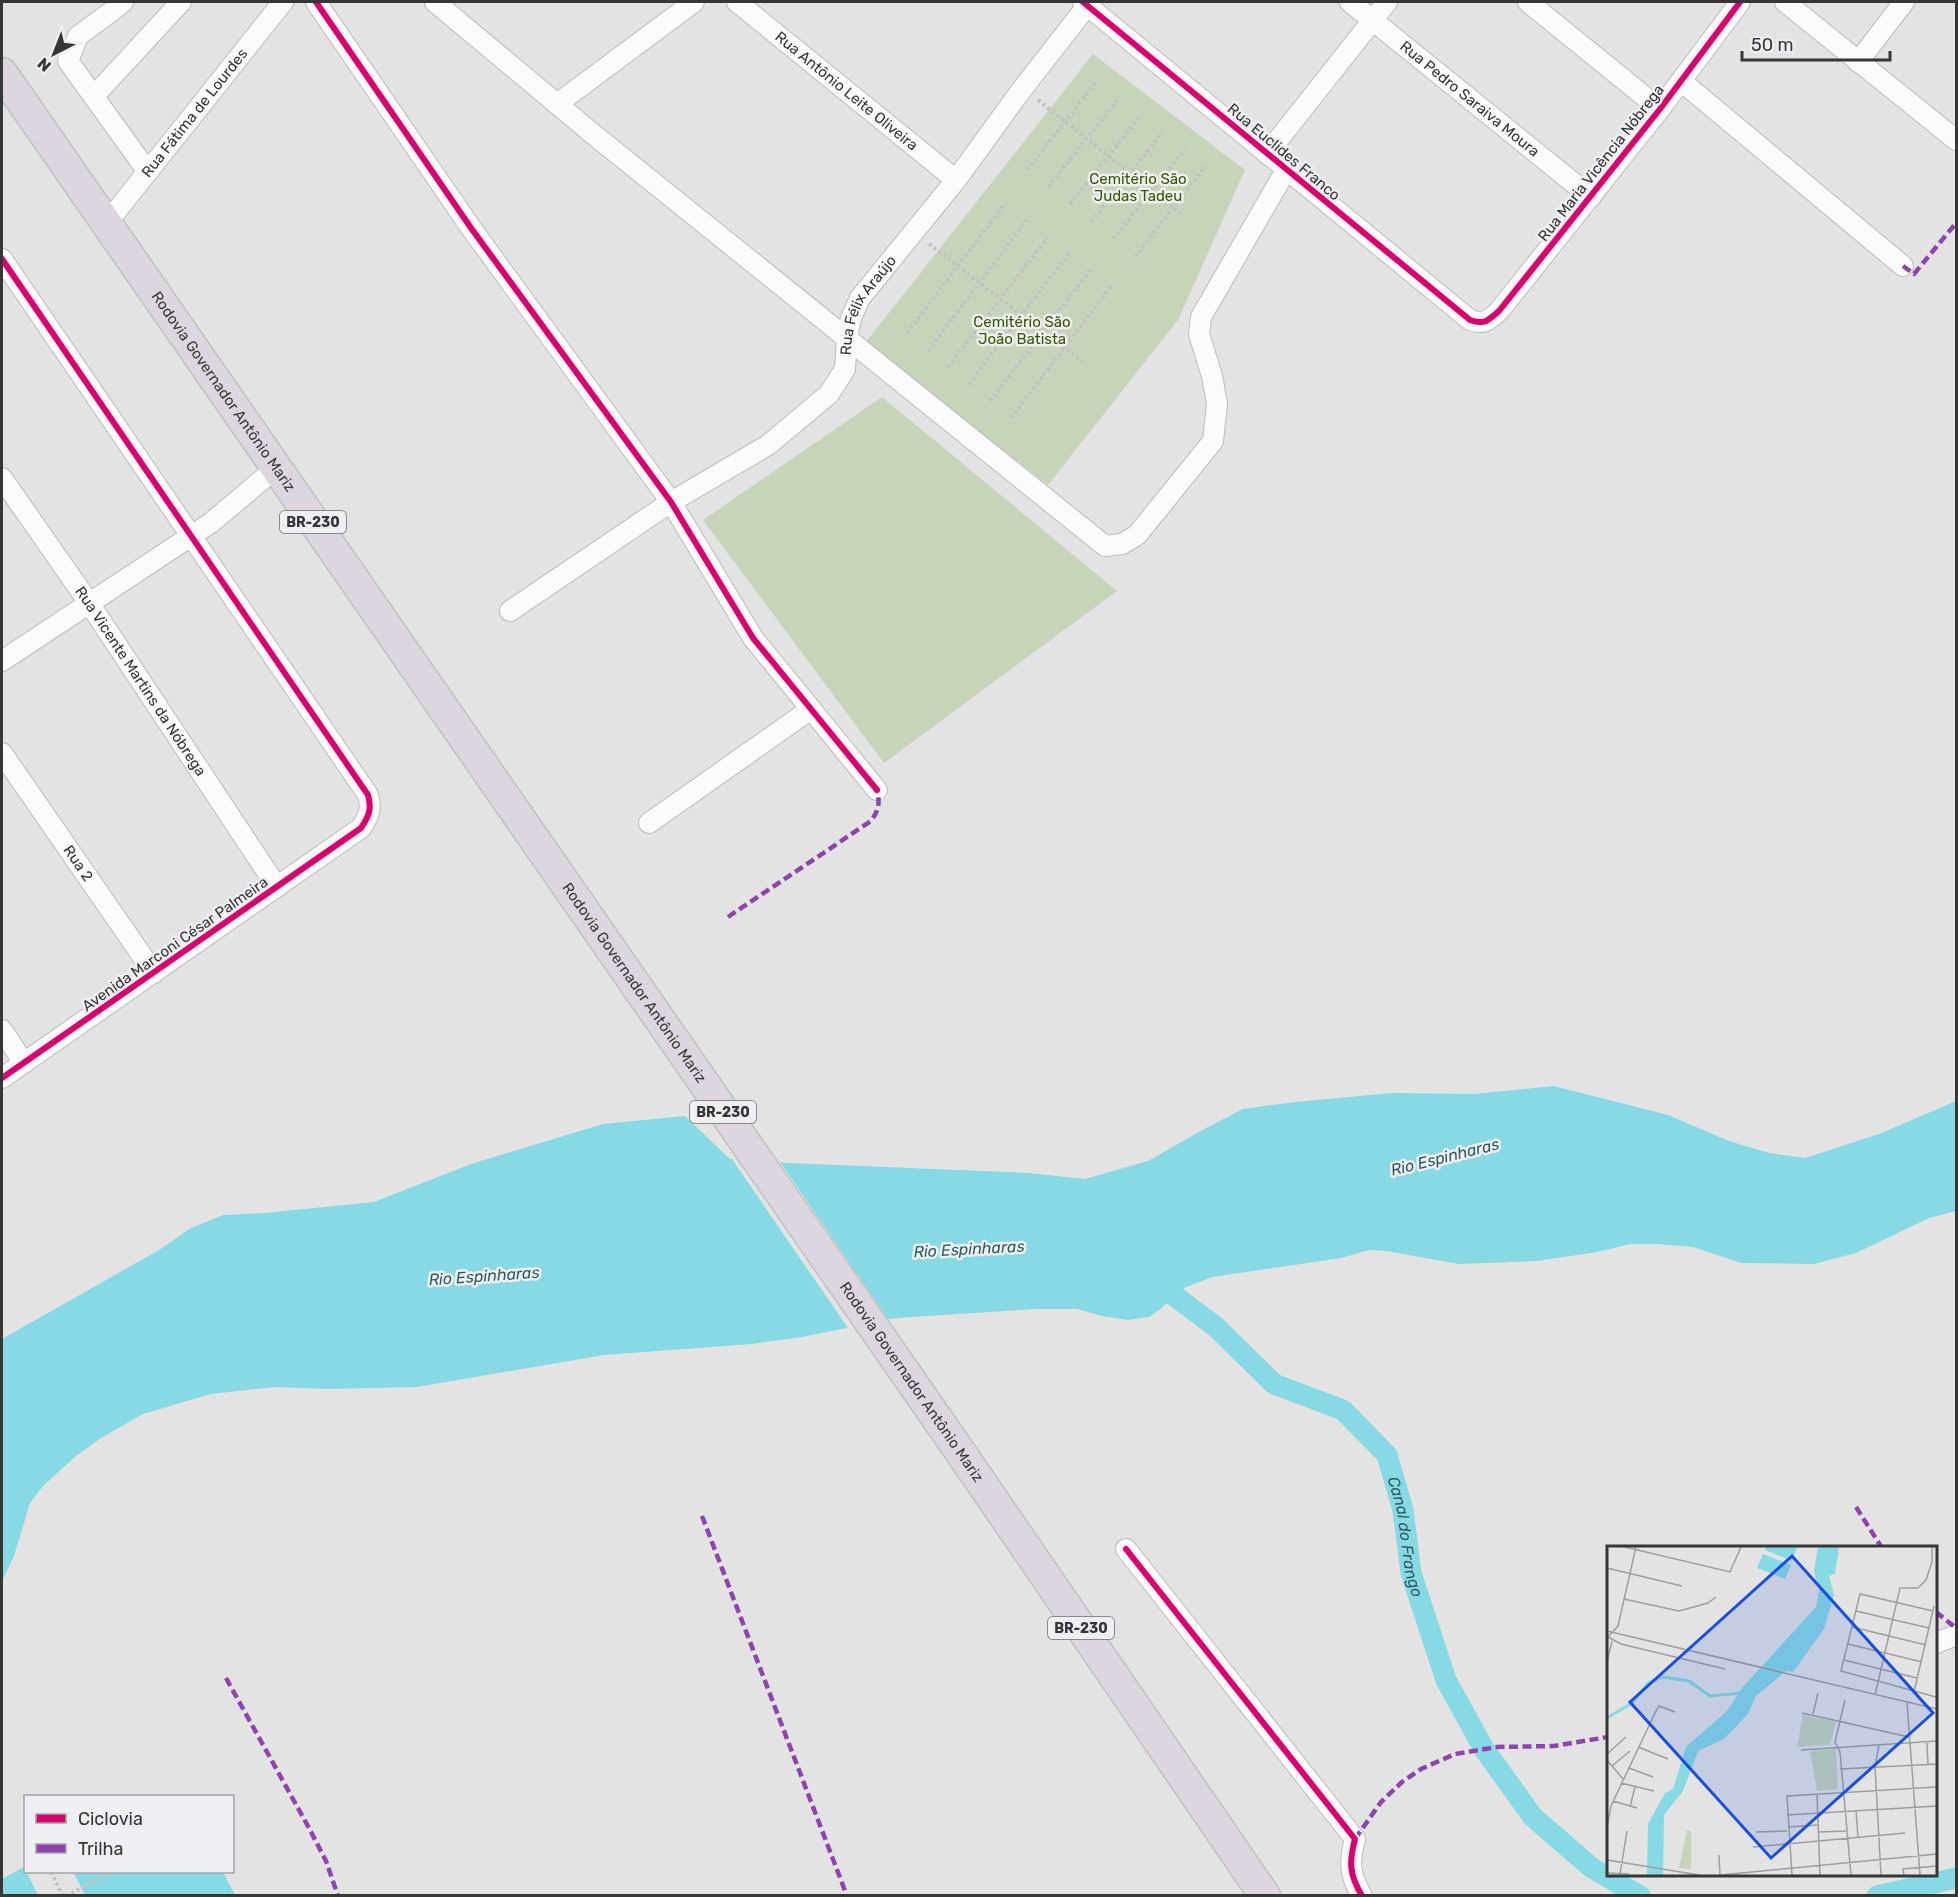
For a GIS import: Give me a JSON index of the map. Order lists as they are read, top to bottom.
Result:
{
  "streets": {
    "highway": ["Rodovia Governador Antônio Mariz", "BR-230"],
    "street": [
      "Rua Antônio Leite Oliveira",
      "Rua Pedro Saraiva Moura",
      "Rua Fátima de Lourdes",
      "Rua Euclides Franco",
      "Rua Maria Vicência Nóbrega",
      "Rua Félix Araújo",
      "Rua Vicente Martins da Nóbrega",
      "Rua 2",
      "Avenida Marconi César Palmeira"
    ]
  },
  "crossings": [
    ["Rua Antônio Leite Oliveira", "Rua Félix Araújo"],
    ["Rua Pedro Saraiva Moura", "Rua Maria Vicência Nóbrega"],
    ["Rua Fátima de Lourdes", "Rodovia Governador Antônio Mariz"],
    ["Rua Euclides Franco", "Rua Maria Vicência Nóbrega"],
    ["Rua Euclides Franco", "Rua Félix Araújo"],
    ["Rua Vicente Martins da Nóbrega", "Avenida Marconi César Palmeira"],
    ["Rua 2", "Avenida Marconi César Palmeira"]
  ],
  "water": ["Rio Espinharas", "Canal do Frango"],
  "parks": ["Cemitério São Judas Tadeu", "Cemitério São João Batista"],
  "legend": ["Ciclovia", "Trilha"],
  "scale_bar": "50 m",
  "north": "bottom left"
}
